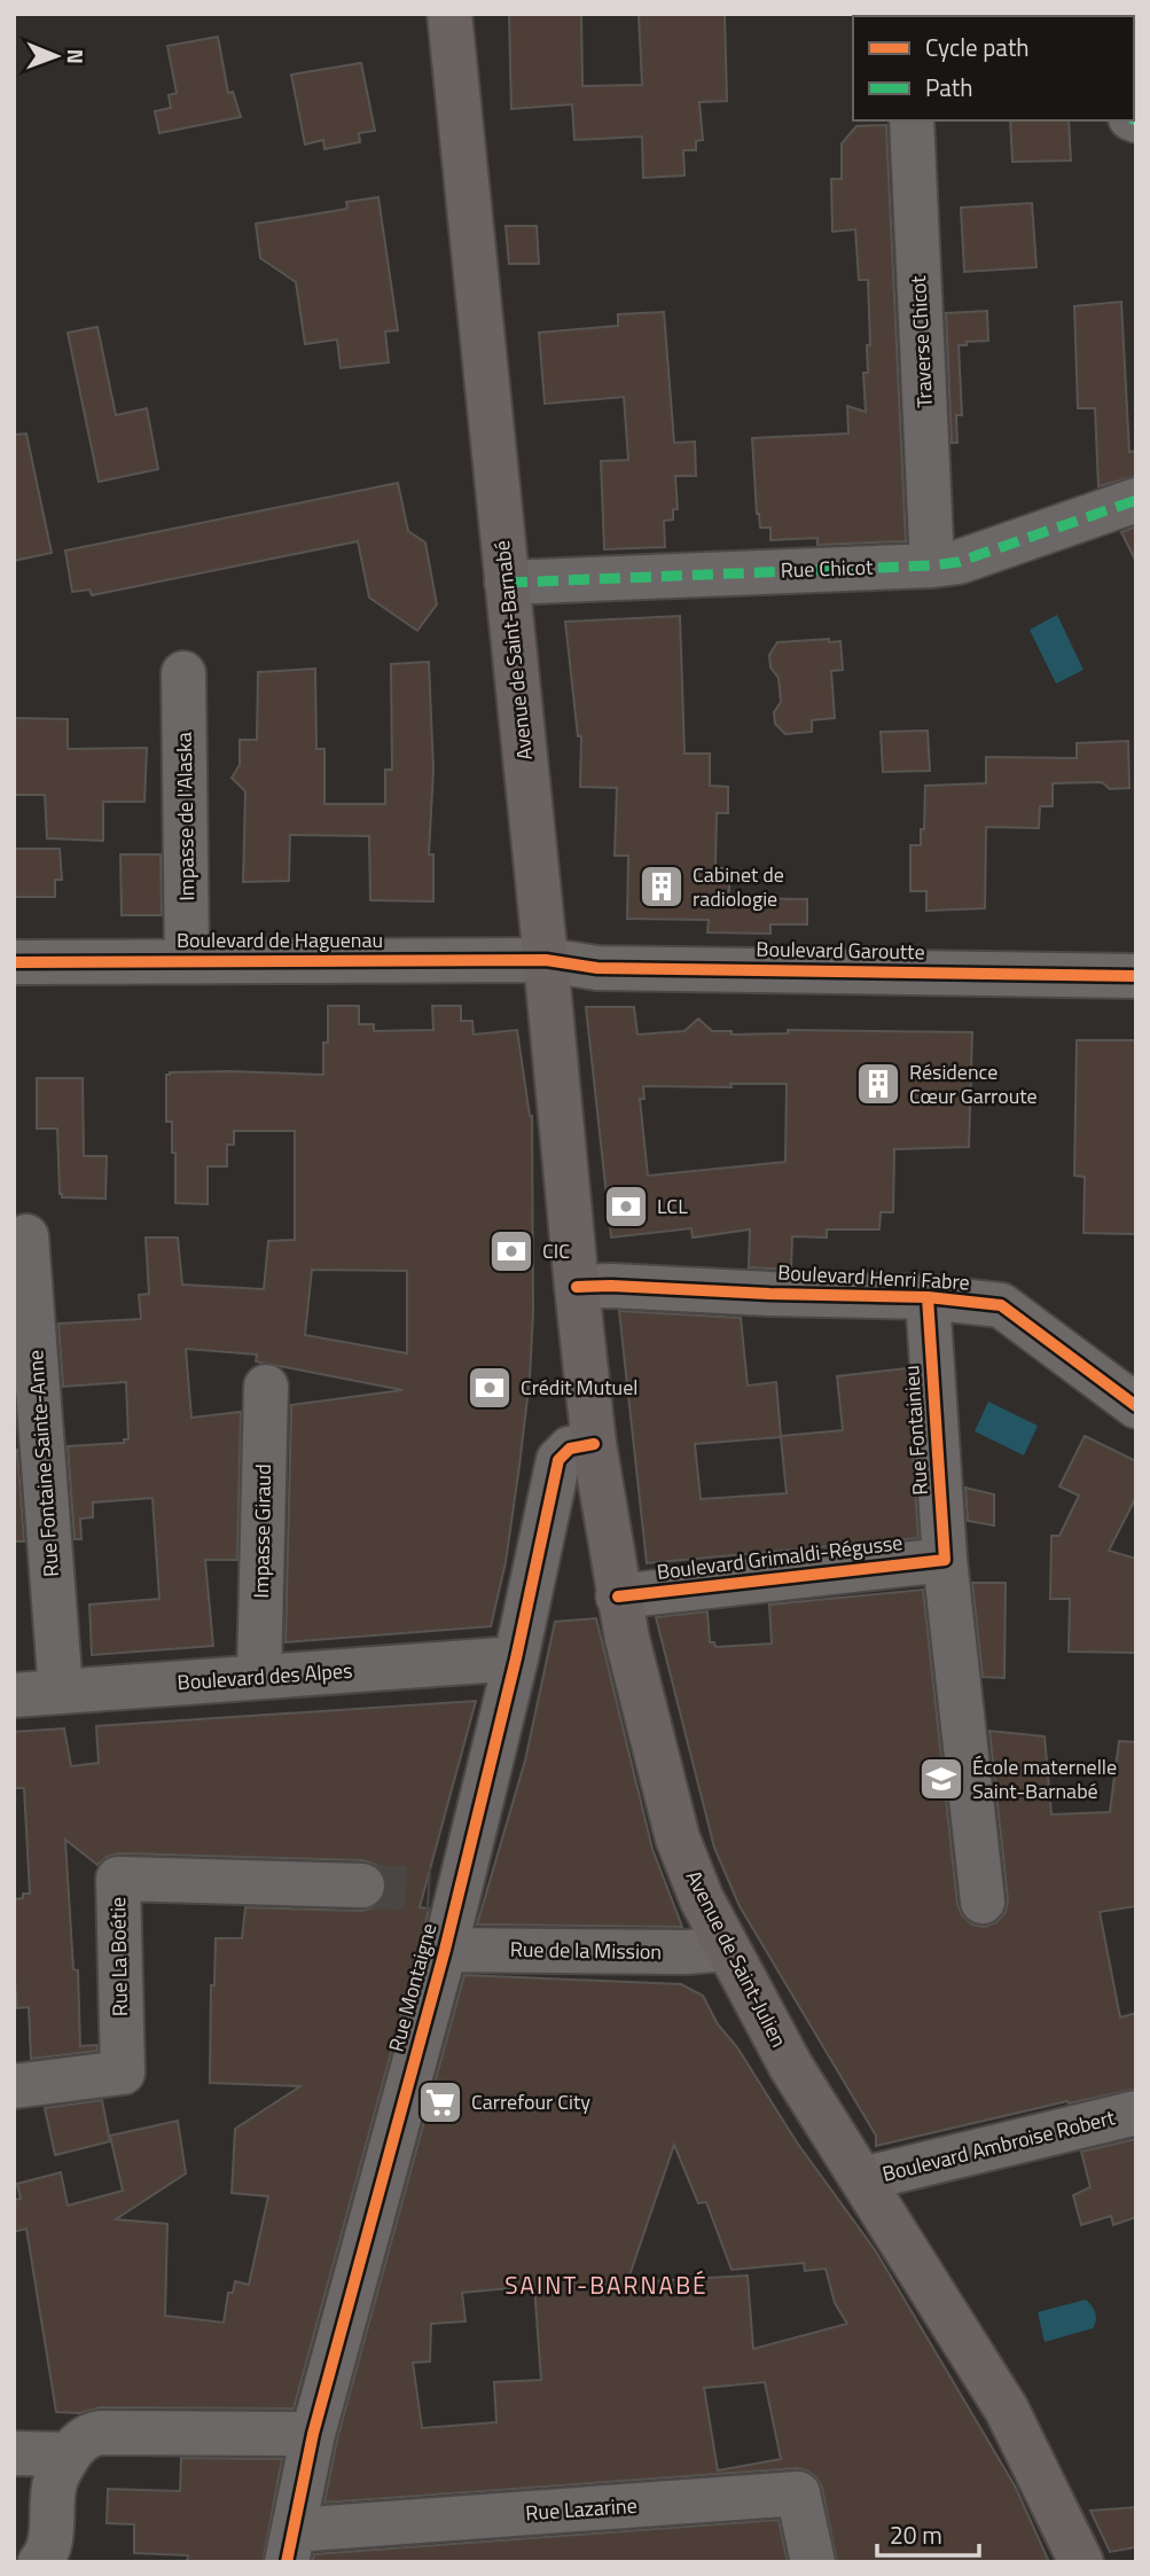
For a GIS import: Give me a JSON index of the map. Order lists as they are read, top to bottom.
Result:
{
  "streets": {
    "main road": ["Avenue de Saint-Barnabé", "Avenue de Saint-Julien"],
    "street": [
      "Traverse Chicot",
      "Rue Chicot",
      "Impasse de l'Alaska",
      "Boulevard de Haguenau",
      "Boulevard Garoutte",
      "Boulevard Henri Fabre",
      "Rue Fontainieu",
      "Rue Fontaine Sainte-Anne",
      "Impasse Giraud",
      "Boulevard Grimaldi-Régusse",
      "Boulevard des Alpes",
      "Rue de la Mission",
      "Rue La Boétie",
      "Rue Montaigne",
      "Boulevard Ambroise Robert",
      "Rue Lazarine"
    ]
  },
  "crossings": [
    ["Traverse Chicot", "Rue Chicot"],
    ["Rue Chicot", "Avenue de Saint-Barnabé"],
    ["Avenue de Saint-Barnabé", "Boulevard de Haguenau"],
    ["Avenue de Saint-Barnabé", "Boulevard Garoutte"],
    ["Avenue de Saint-Barnabé", "Boulevard Henri Fabre"],
    ["Avenue de Saint-Barnabé", "Avenue de Saint-Julien"],
    ["Impasse de l'Alaska", "Boulevard de Haguenau"],
    ["Boulevard de Haguenau", "Boulevard Garoutte"],
    ["Boulevard Henri Fabre", "Rue Fontainieu"],
    ["Boulevard Henri Fabre", "Avenue de Saint-Julien"],
    ["Rue Fontainieu", "Boulevard Grimaldi-Régusse"],
    ["Rue Fontaine Sainte-Anne", "Boulevard des Alpes"],
    ["Impasse Giraud", "Boulevard des Alpes"],
    ["Boulevard Grimaldi-Régusse", "Avenue de Saint-Julien"],
    ["Boulevard des Alpes", "Rue Montaigne"],
    ["Rue de la Mission", "Avenue de Saint-Julien"],
    ["Rue de la Mission", "Rue Montaigne"],
    ["Avenue de Saint-Julien", "Rue Montaigne"],
    ["Avenue de Saint-Julien", "Boulevard Ambroise Robert"],
    ["Rue Montaigne", "Rue Lazarine"]
  ],
  "districts": ["SAINT-BARNABÉ"],
  "places": {
    "building": ["Cabinet de radiologie", "Résidence Cœur Garroute"],
    "bank": ["LCL", "CIC", "Crédit Mutuel"],
    "school or university": ["École maternelle Saint-Barnabé"],
    "supermarket": ["Carrefour City"]
  },
  "legend": ["Cycle path", "Path"],
  "scale_bar": "20 m",
  "north": "right"
}
